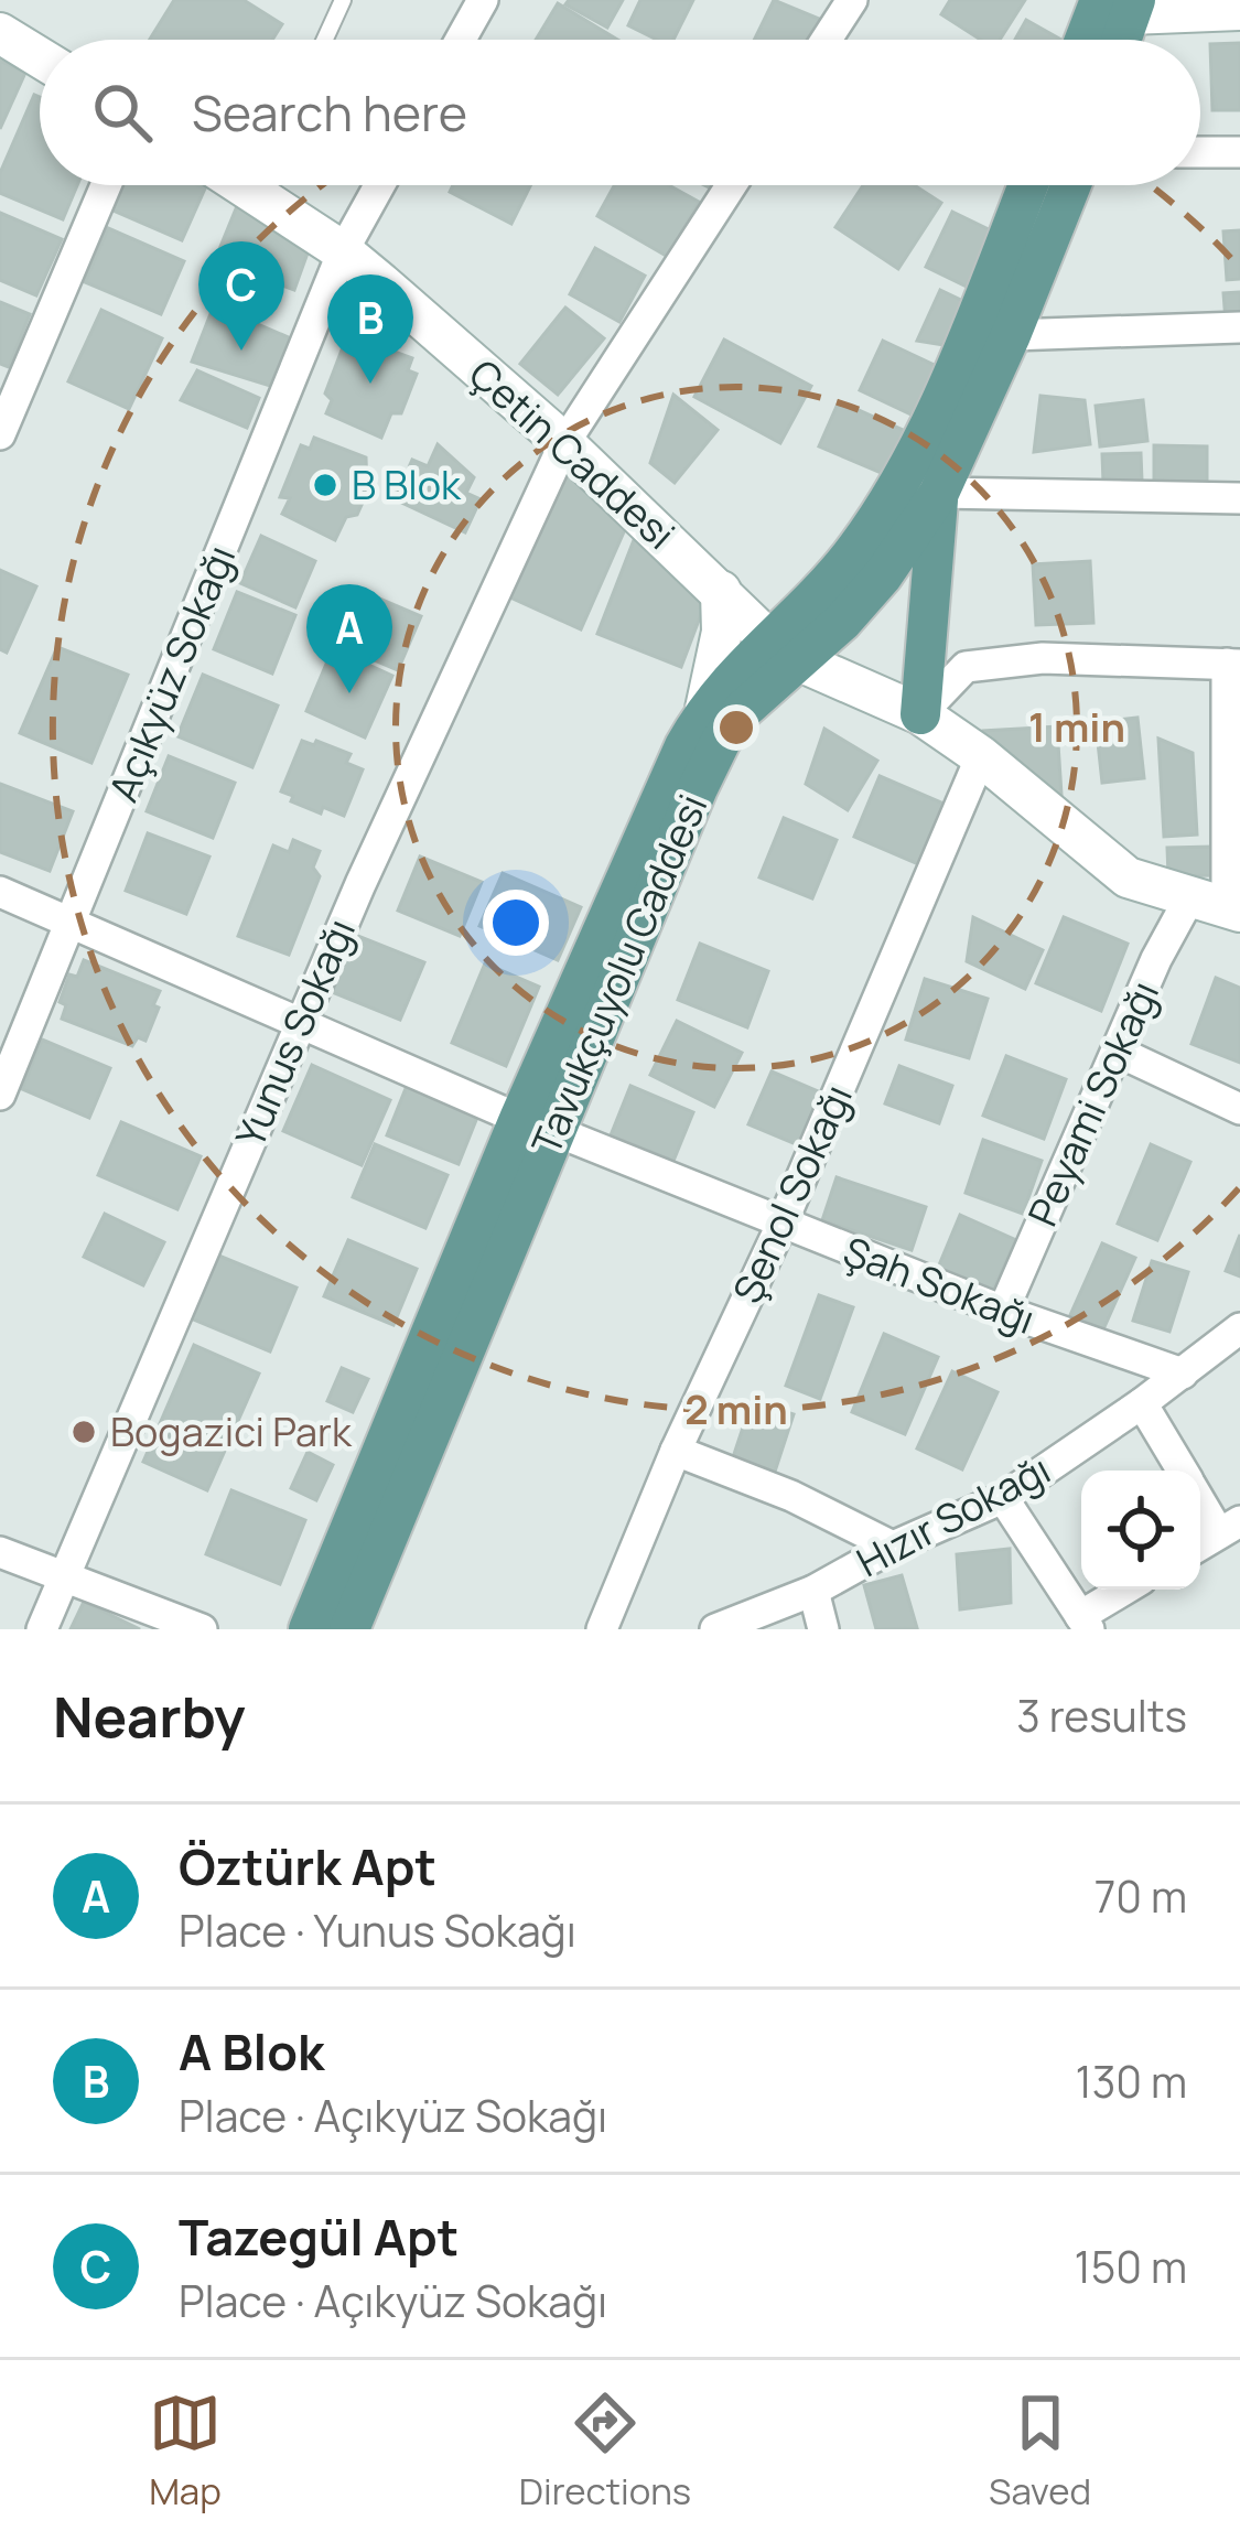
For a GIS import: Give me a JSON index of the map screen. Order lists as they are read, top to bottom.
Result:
{
  "streets": {
    "main road": ["Tavukçuyolu Caddesi"],
    "street": [
      "Çetin Caddesi",
      "Açıkyüz Sokağı",
      "Yunus Sokağı",
      "Peyami Sokağı",
      "Şenol Sokağı",
      "Şah Sokağı",
      "Hızır Sokağı"
    ]
  },
  "crossings": [
    ["Çetin Caddesi", "Açıkyüz Sokağı"],
    ["Çetin Caddesi", "Tavukçuyolu Caddesi"],
    ["Çetin Caddesi", "Yunus Sokağı"],
    ["Açıkyüz Sokağı", "Şah Sokağı"],
    ["Tavukçuyolu Caddesi", "Şah Sokağı"],
    ["Yunus Sokağı", "Şah Sokağı"],
    ["Peyami Sokağı", "Şah Sokağı"],
    ["Şenol Sokağı", "Şah Sokağı"],
    ["Şah Sokağı", "Hızır Sokağı"]
  ],
  "places": ["B Blok", "Bogazici Park"],
  "page": {
    "search": "Search here",
    "pins": ["C", "B", "A"],
    "heading": ["Nearby", "3 results"],
    "list": [
      {
        "mark": "A",
        "name": "Öztürk Apt",
        "note": "Place · Yunus Sokağı",
        "value": "70 m"
      },
      {
        "mark": "B",
        "name": "A Blok",
        "note": "Place · Açıkyüz Sokağı",
        "value": "130 m"
      },
      {
        "mark": "C",
        "name": "Tazegül Apt",
        "note": "Place · Açıkyüz Sokağı",
        "value": "150 m"
      }
    ],
    "nav": ["Map", "Directions", "Saved"]
  },
  "rings": ["1 min", "2 min"]
}
